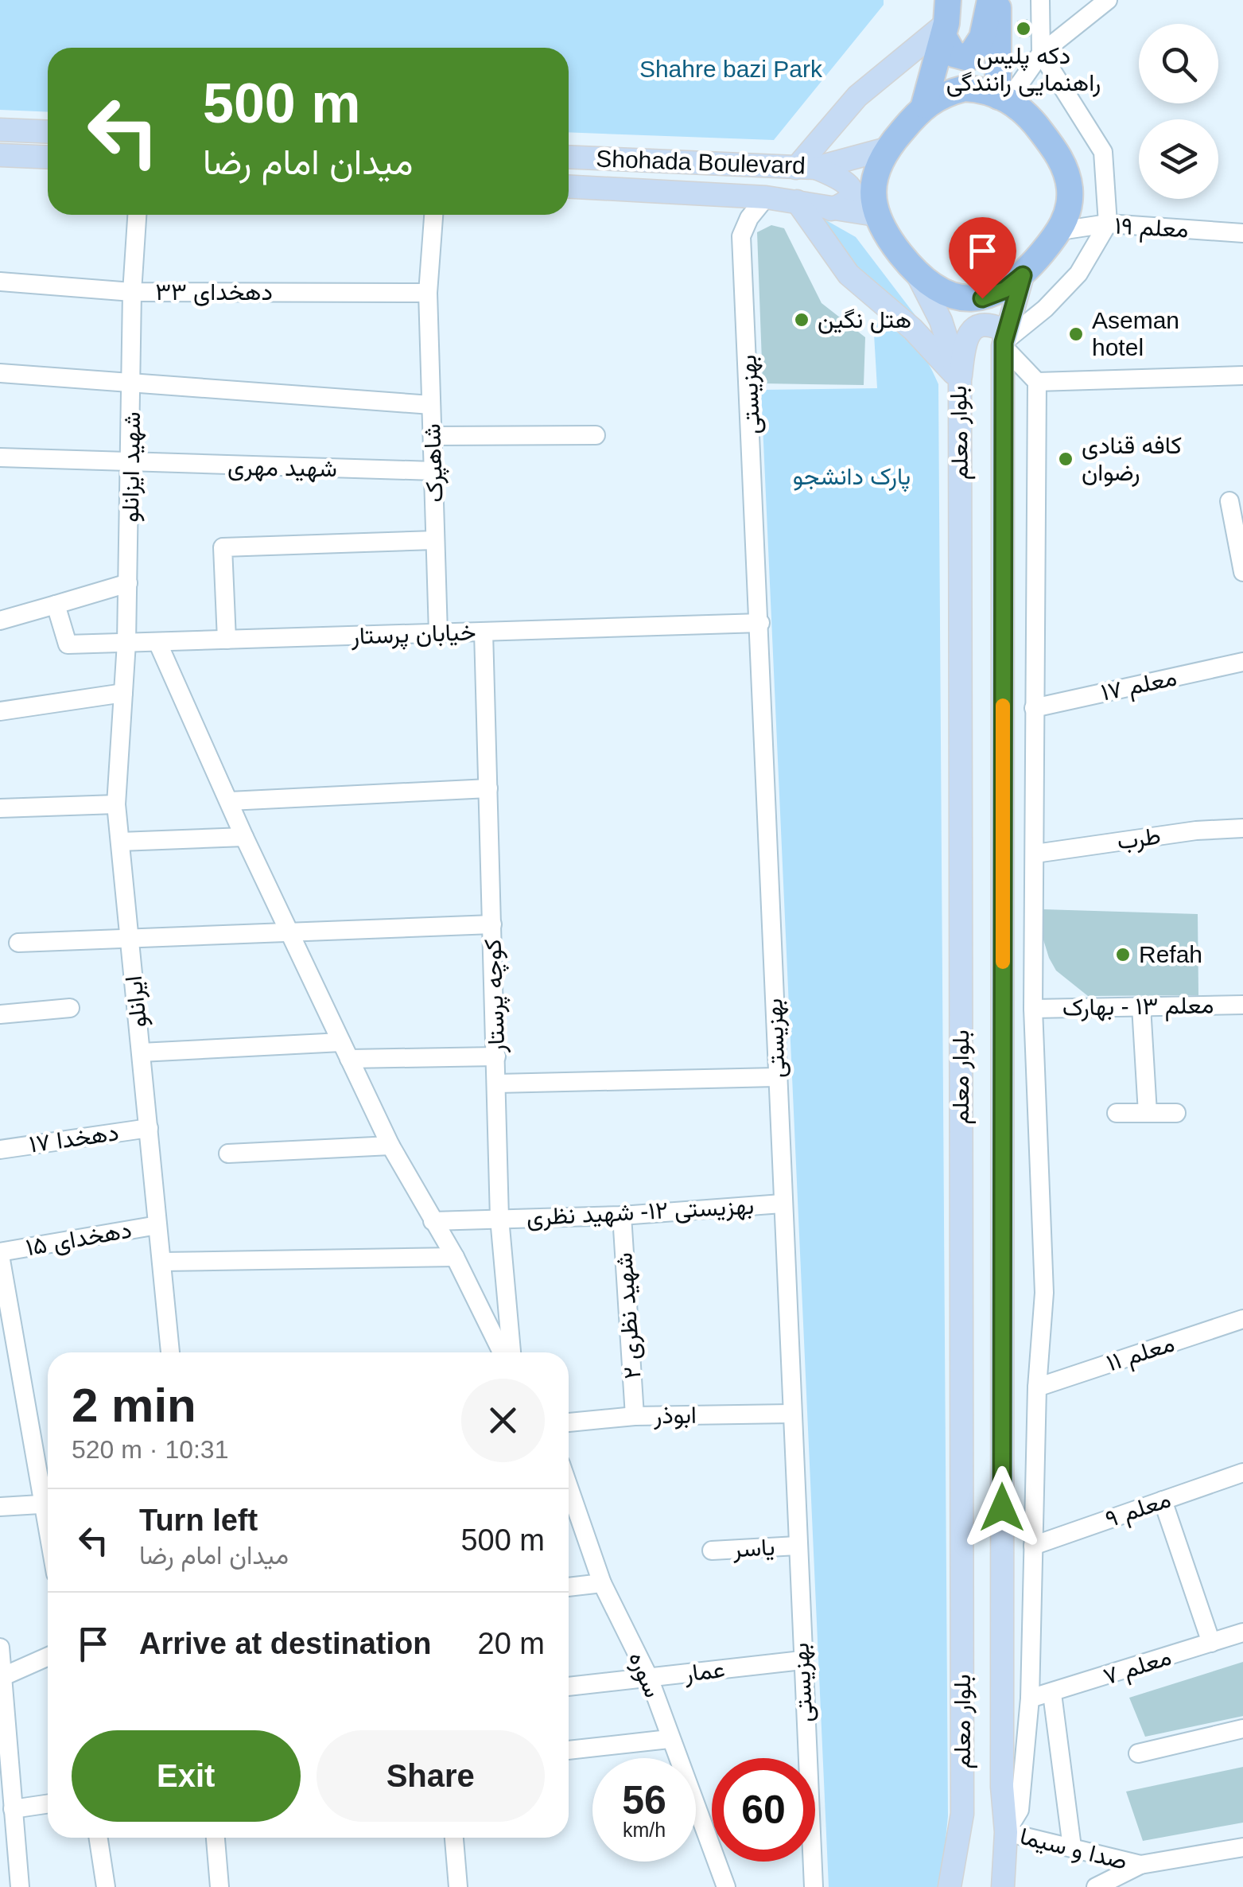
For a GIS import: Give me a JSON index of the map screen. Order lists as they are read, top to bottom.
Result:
{
  "streets": {
    "main road": ["Shohada Boulevard", "بلوار معلم"],
    "street": [
      "معلم ۱۹",
      "دهخدای ۳۳",
      "بهزیستی",
      "شاهپرک",
      "شهید ایزانلو",
      "شهید مهری",
      "خیابان پرستار",
      "معلم ۱۷",
      "طرب",
      "کوچه پرستار",
      "ایرانلو",
      "معلم ۱۳ - بهارک",
      "دهخدا ۱۷",
      "بهزیستی ۱۲- شهید نظری",
      "دهخدای ۱۵",
      "شهید نظری ۲",
      "معلم ۱۱",
      "ابوذر",
      "معلم ۹",
      "یاسر",
      "معلم ۷",
      "عمار",
      "سوره",
      "صدا و سیما"
    ]
  },
  "crossings": [
    ["Shohada Boulevard", "معلم ۱۹"],
    ["Shohada Boulevard", "بهزیستی"],
    ["Shohada Boulevard", "بلوار معلم"],
    ["معلم ۱۹", "بلوار معلم"],
    ["دهخدای ۳۳", "شاهپرک"],
    ["دهخدای ۳۳", "شهید ایزانلو"],
    ["بهزیستی", "خیابان پرستار"],
    ["بهزیستی", "بهزیستی ۱۲- شهید نظری"],
    ["بهزیستی", "ابوذر"],
    ["بهزیستی", "یاسر"],
    ["بهزیستی", "عمار"],
    ["بلوار معلم", "صدا و سیما"],
    ["شاهپرک", "شهید مهری"],
    ["شاهپرک", "خیابان پرستار"],
    ["شهید ایزانلو", "شهید مهری"],
    ["شهید ایزانلو", "خیابان پرستار"],
    ["شهید ایزانلو", "ایرانلو"],
    ["خیابان پرستار", "کوچه پرستار"],
    ["خیابان پرستار", "ایرانلو"],
    ["کوچه پرستار", "بهزیستی ۱۲- شهید نظری"],
    ["ایرانلو", "دهخدا ۱۷"],
    ["ایرانلو", "دهخدای ۱۵"],
    ["بهزیستی ۱۲- شهید نظری", "شهید نظری ۲"],
    ["شهید نظری ۲", "ابوذر"],
    ["عمار", "سوره"]
  ],
  "parks": ["Shahre bazi Park", "پارک دانشجو"],
  "places": [
    "دکه پلیس راهنمایی رانندگی",
    "هتل نگین",
    "Aseman hotel",
    "کافه قنادی رضوان",
    "Refah"
  ],
  "page": {
    "turn": ["500 m", "میدان امام رضا"],
    "heading": ["2 min", "520 m · 10:31"],
    "list": [
      {
        "name": "Turn left",
        "note": "میدان امام رضا",
        "value": "500 m"
      },
      {
        "name": "Arrive at destination",
        "value": "20 m"
      }
    ],
    "buttons": ["Exit", "Share"],
    "speed": "56 km/h",
    "limit": "60"
  }
}
